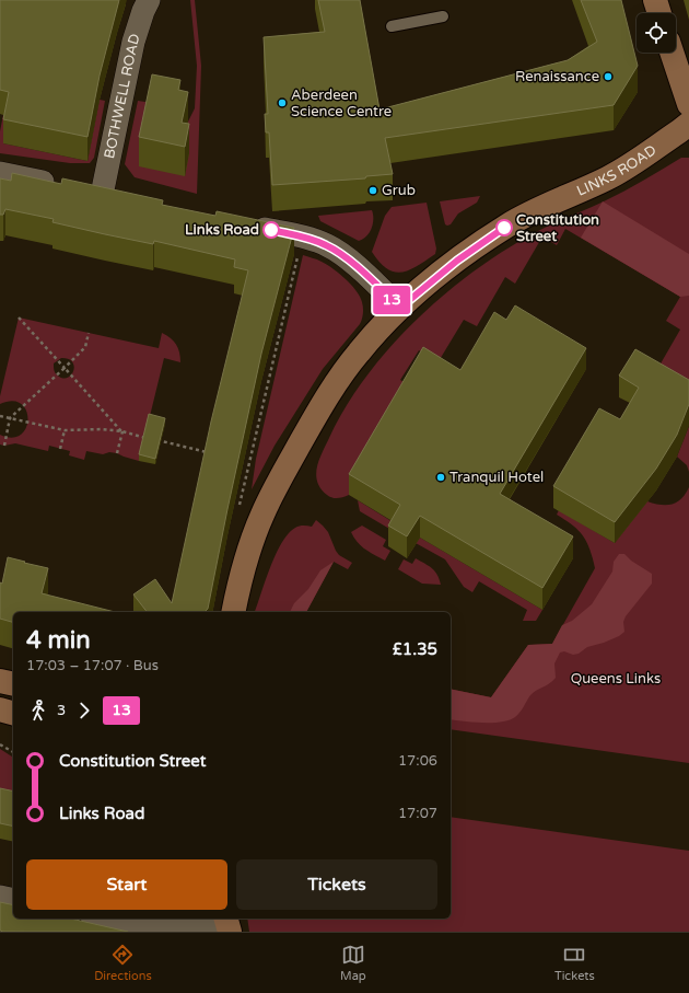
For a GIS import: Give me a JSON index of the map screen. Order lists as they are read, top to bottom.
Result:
{
  "streets": {
    "street": ["BOTHWELL ROAD", "LINKS ROAD"]
  },
  "parks": ["Queens Links"],
  "places": [
    "Renaissance",
    "Aberdeen Science Centre",
    "Grub",
    "Constitution Street",
    "Links Road",
    "Tranquil Hotel"
  ],
  "lines": ["bus line 13"],
  "page": {
    "on_map": "13",
    "heading": ["4 min", "17:03 – 17:07 · Bus", "£1.35"],
    "legs": ["3", "13"],
    "list": [
      {
        "name": "Constitution Street",
        "value": "17:06"
      },
      {
        "name": "Links Road",
        "value": "17:07"
      }
    ],
    "buttons": ["Start", "Tickets"],
    "tabs": ["Directions", "Map", "Tickets"]
  }
}
